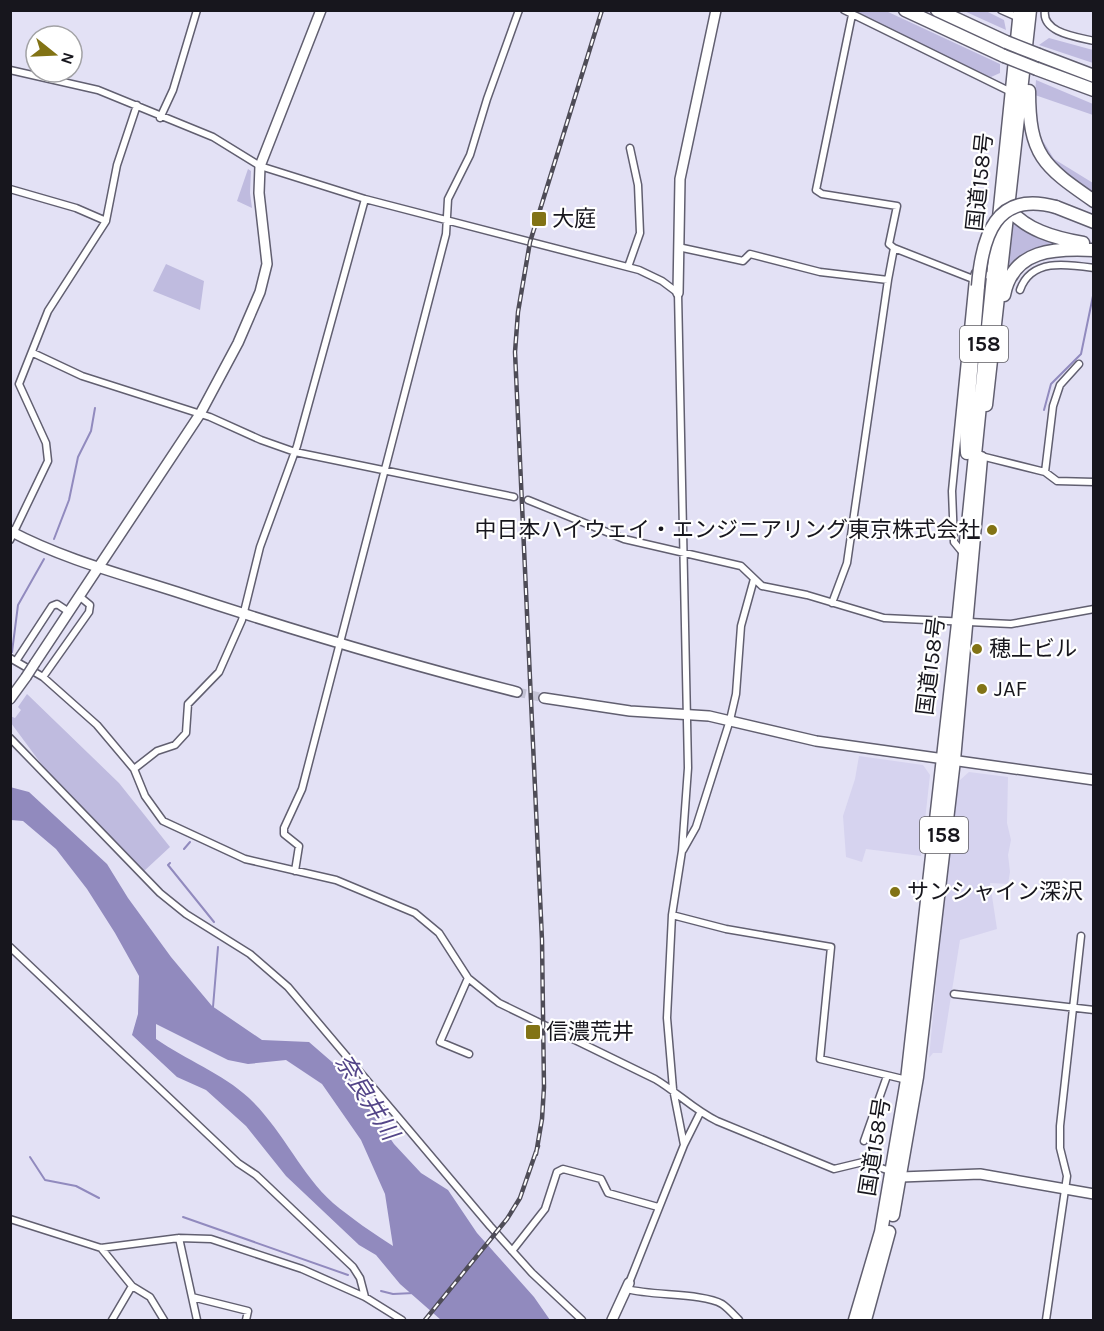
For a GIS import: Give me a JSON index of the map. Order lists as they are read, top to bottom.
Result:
{
  "streets": {
    "highway": ["国道158号", "158"]
  },
  "water": ["奈良井川"],
  "places": {
    "transit": ["大庭", "信濃荒井"],
    "other": [
      "中日本ハイウェイ・エンジニアリング東京株式会社",
      "穂上ビル",
      "JAF",
      "サンシャイン深沢"
    ]
  },
  "north": "right"
}
